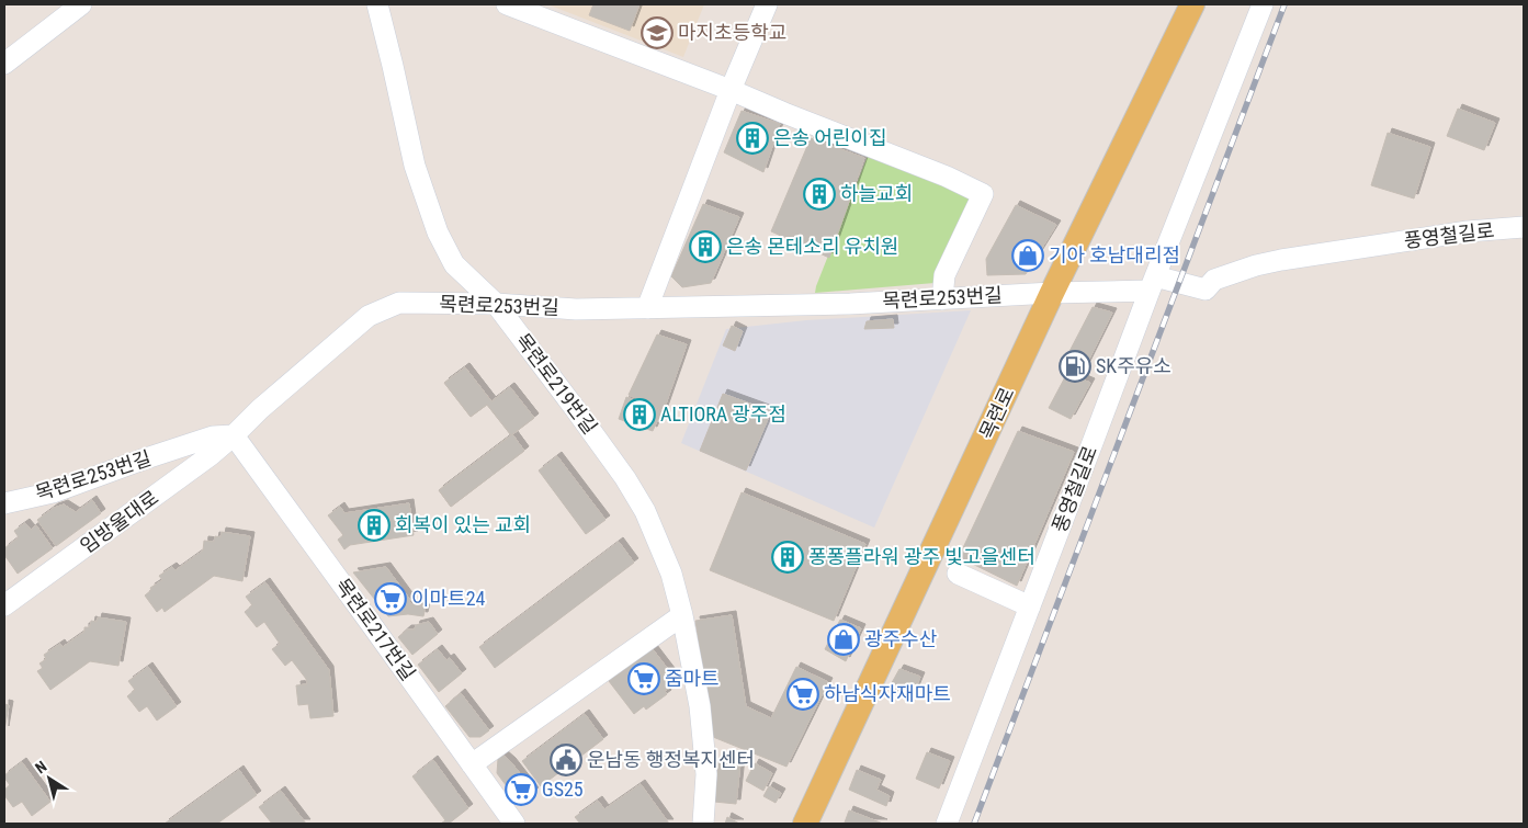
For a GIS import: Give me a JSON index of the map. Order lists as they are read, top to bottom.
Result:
{
  "streets": {
    "main road": ["목련로"],
    "street": [
      "풍영철길로",
      "목련로253번길",
      "목련로219번길",
      "임방울대로",
      "목련로217번길"
    ]
  },
  "crossings": [
    ["풍영철길로", "목련로253번길"],
    ["목련로253번길", "목련로219번길"],
    ["목련로253번길", "목련로"],
    ["목련로253번길", "임방울대로"],
    ["목련로253번길", "목련로217번길"],
    ["임방울대로", "목련로217번길"]
  ],
  "places": {
    "school or university": ["마지초등학교"],
    "building": [
      "은송 어린이집",
      "하늘교회",
      "은송 몬테소리 유치원",
      "ALTIORA 광주점",
      "회복이 있는 교회",
      "퐁퐁플라워 광주 빛고을센터"
    ],
    "shop": ["기아 호남대리점", "광주수산"],
    "fuel station": ["SK주유소"],
    "supermarket": [
      "이마트24",
      "줌마트",
      "하남식자재마트",
      "GS25"
    ],
    "public building": ["운남동 행정복지센터"]
  },
  "north": "top left"
}
